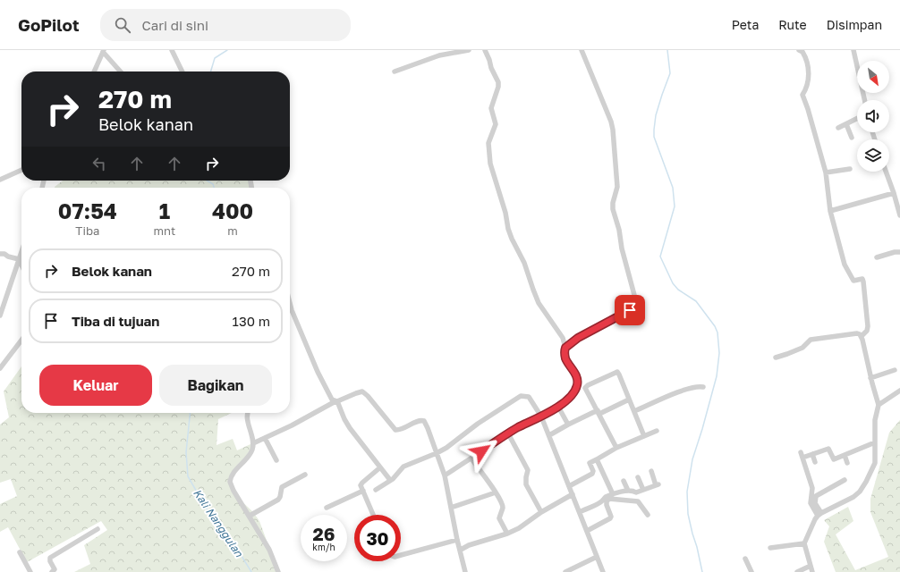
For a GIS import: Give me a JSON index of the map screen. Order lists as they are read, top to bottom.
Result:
{
  "water": ["Kali Nanggulan"],
  "north": "bottom right",
  "page": {
    "header": "GoPilot",
    "search": "Cari di sini",
    "nav": ["Peta", "Rute", "Disimpan"],
    "turn": ["270 m", "Belok kanan"],
    "eta": [
      "07:54",
      "Tiba",
      "1",
      "mnt",
      "400",
      "m"
    ],
    "list": [
      {
        "name": "Belok kanan",
        "value": "270 m"
      },
      {
        "name": "Tiba di tujuan",
        "value": "130 m"
      }
    ],
    "buttons": ["Keluar", "Bagikan"],
    "speed": "26 km/h",
    "limit": "30"
  }
}
